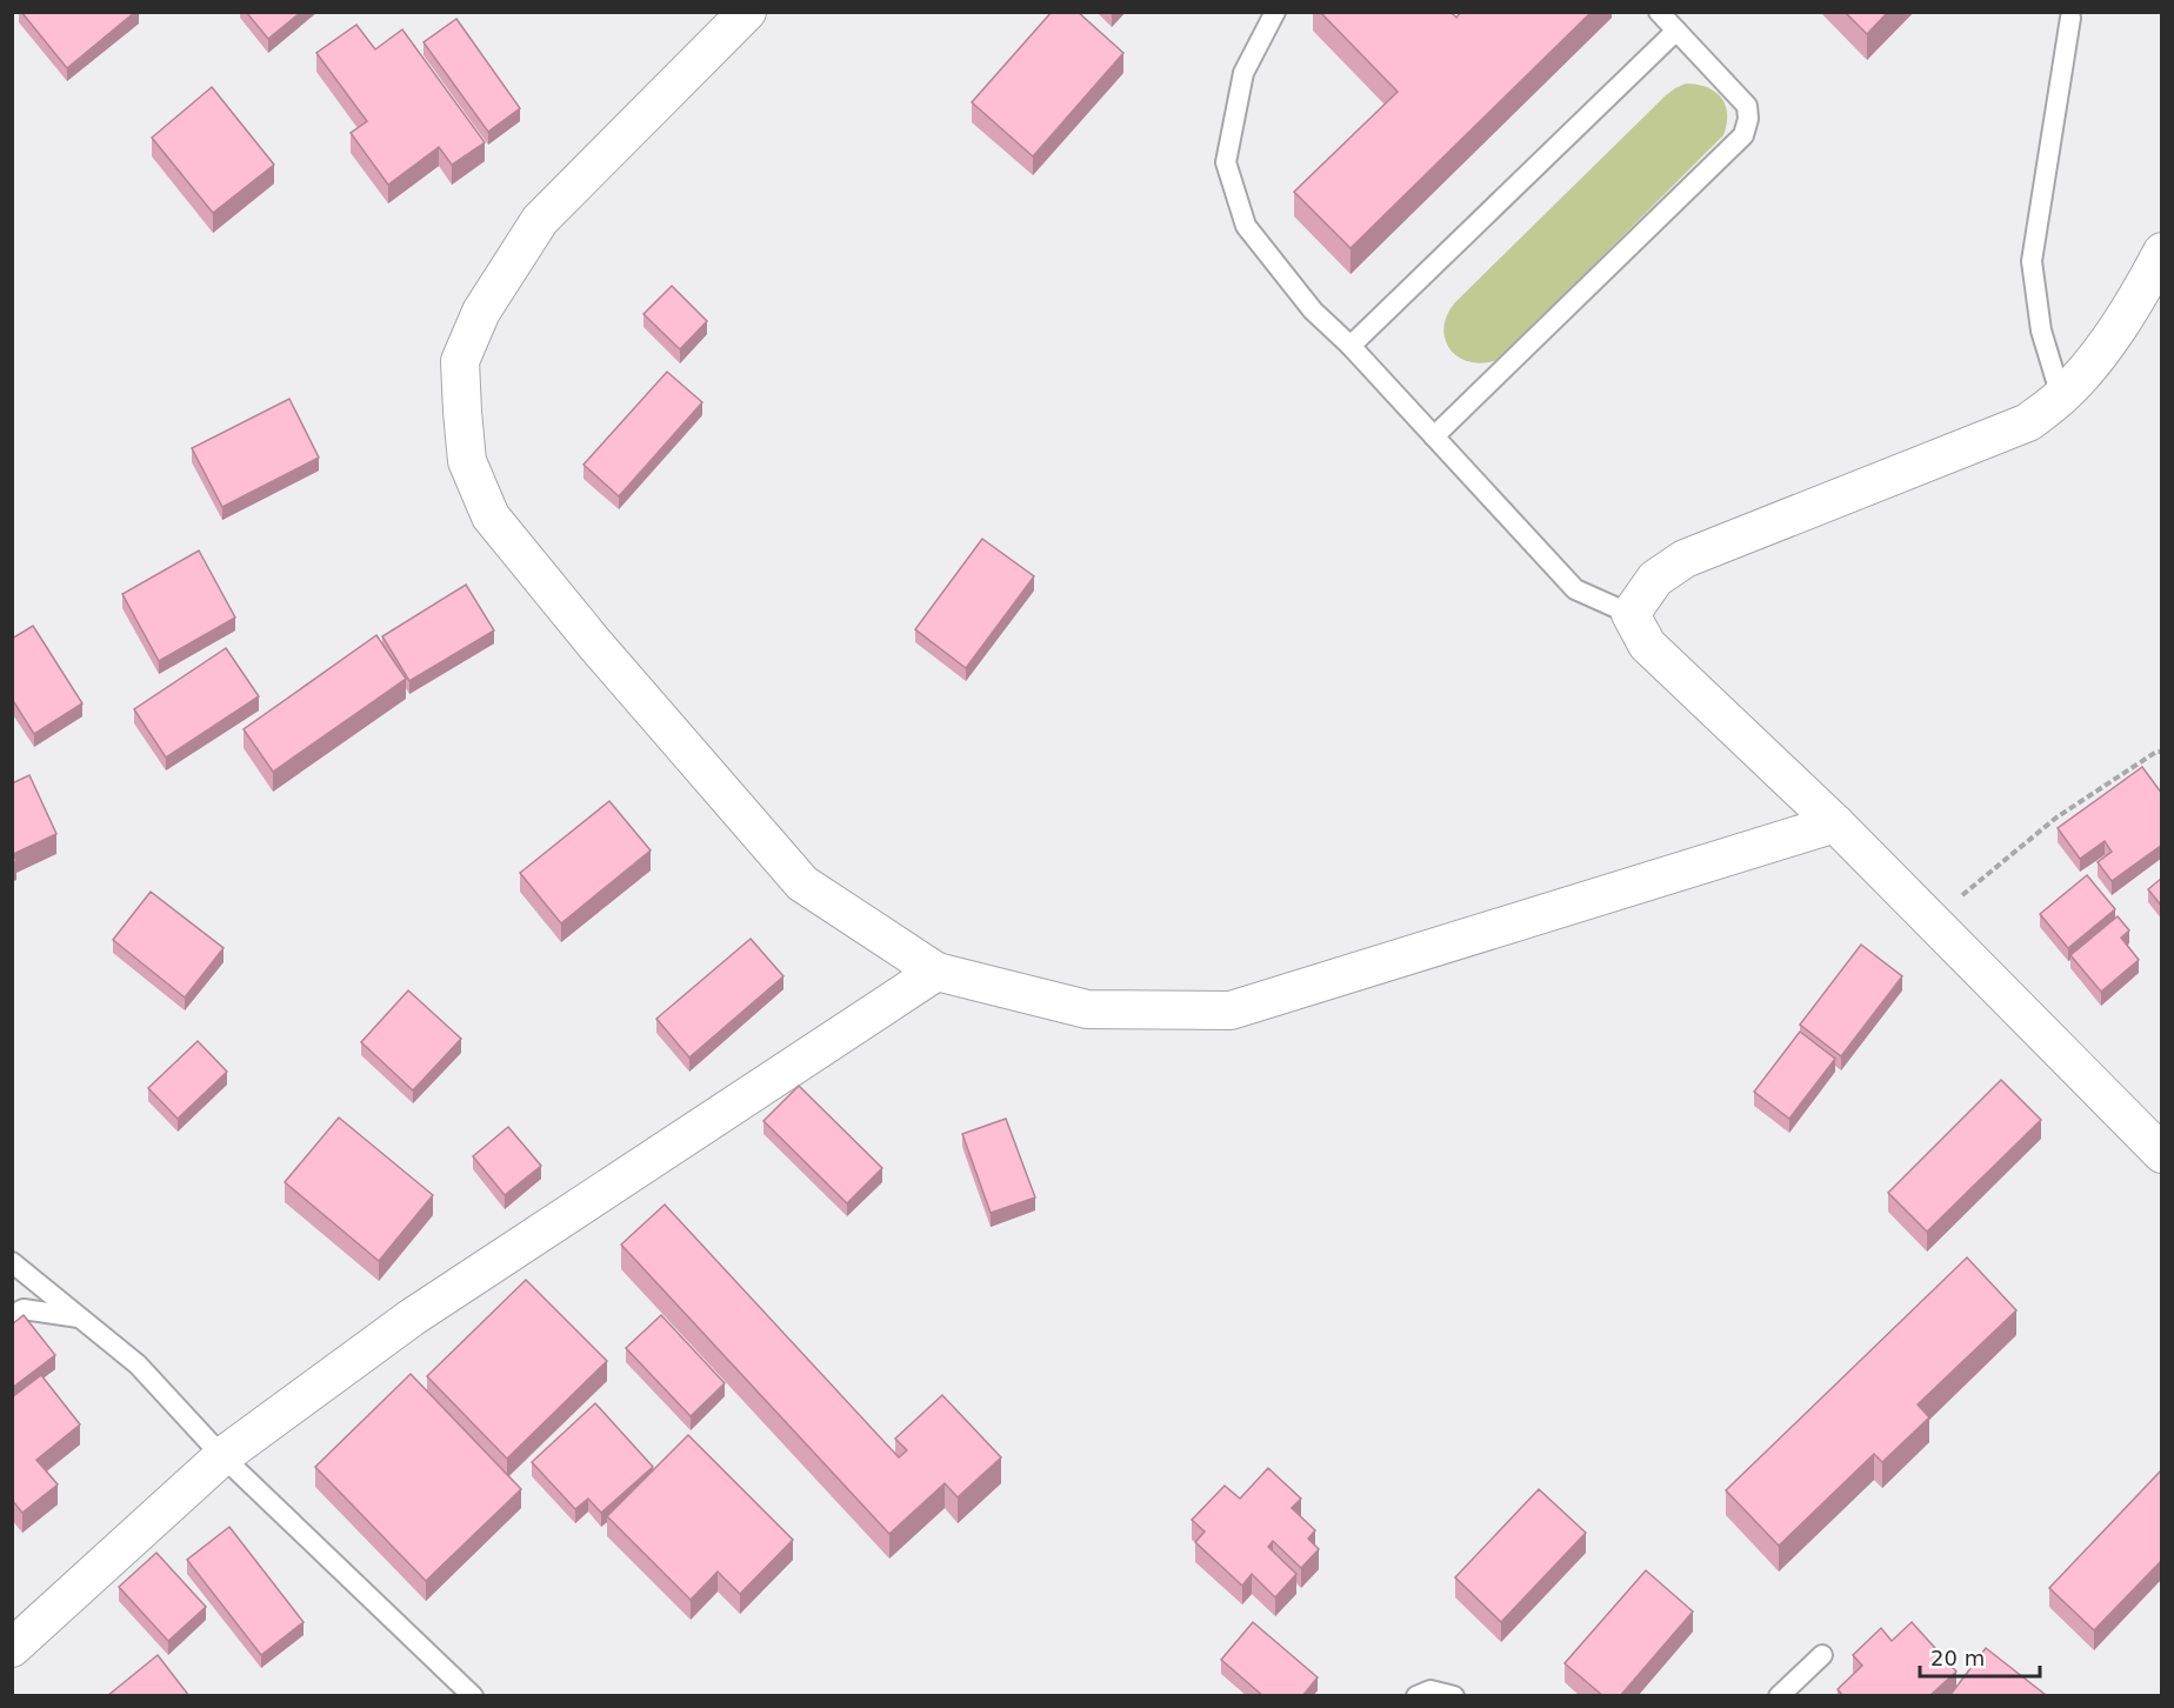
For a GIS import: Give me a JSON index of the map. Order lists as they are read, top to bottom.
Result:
{
  "scale_bar": "20 m"
}
